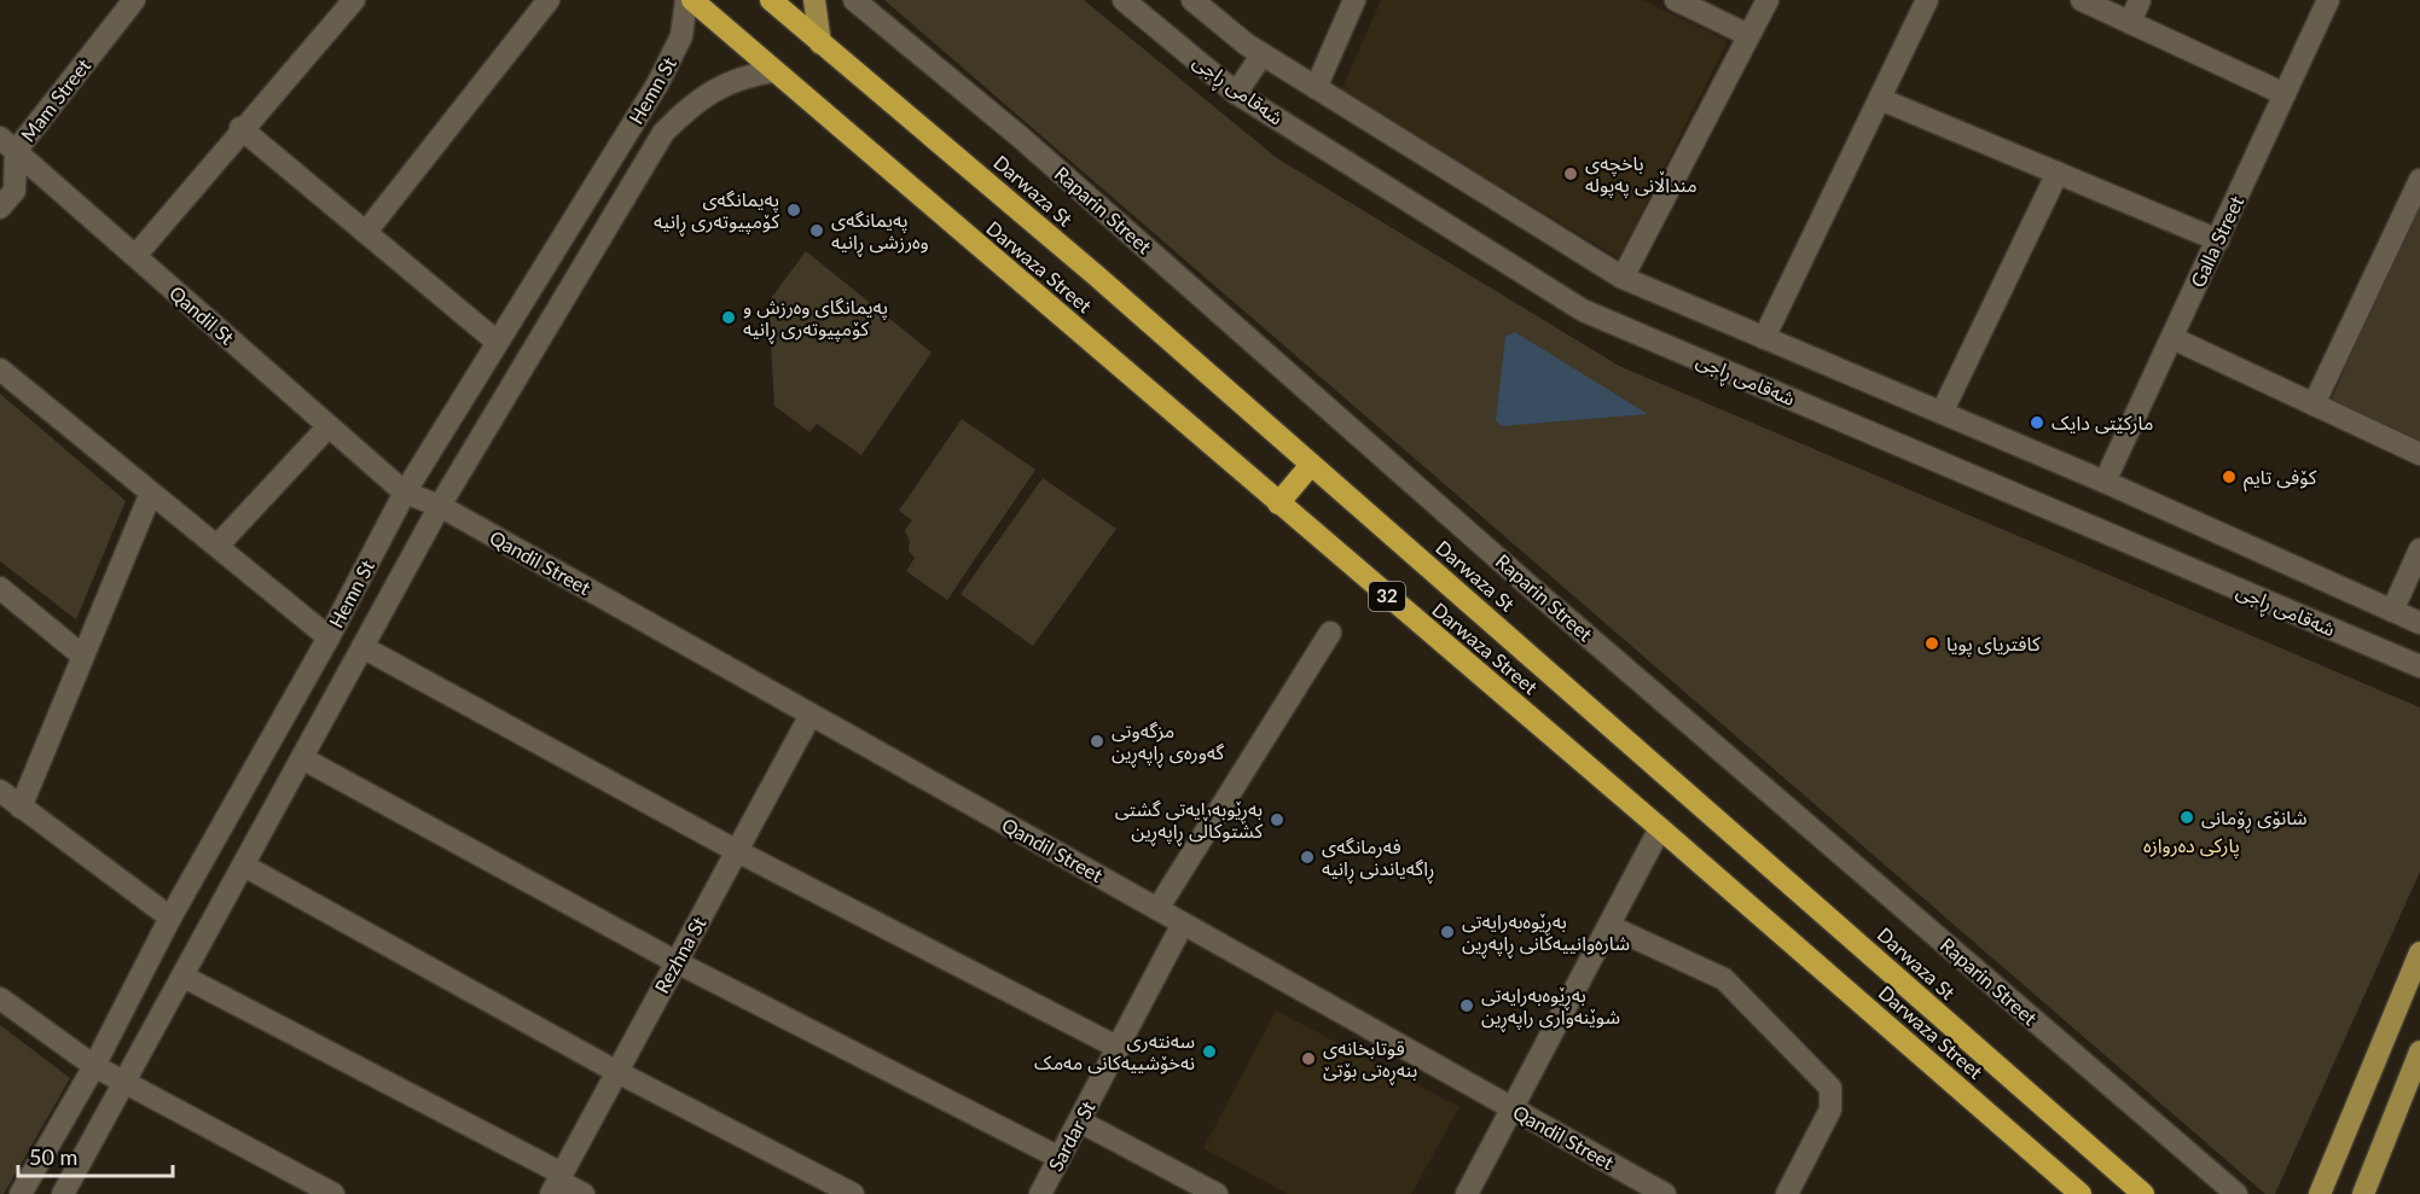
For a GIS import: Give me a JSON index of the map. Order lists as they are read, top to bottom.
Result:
{
  "streets": {
    "highway": ["Darwaza St", "Darwaza Street", "32"],
    "street": [
      "شەقامی ڕاجی",
      "Hemn St",
      "Mam Street",
      "Raparin Street",
      "Galla Street",
      "Qandil St",
      "Qandil Street",
      "Rezhna St",
      "Sardar St"
    ]
  },
  "crossings": [
    ["شەقامی ڕاجی", "Galla Street"],
    ["Hemn St", "Darwaza Street"],
    ["Hemn St", "Qandil St"],
    ["Hemn St", "Qandil Street"],
    ["Mam Street", "Qandil St"],
    ["Qandil St", "Qandil Street"],
    ["Qandil Street", "Rezhna St"],
    ["Qandil Street", "Sardar St"]
  ],
  "parks": ["پارکی دەروازە"],
  "places": [
    "باخچەی منداڵانی پەپولە",
    "پەیمانگەی کۆمپیوتەری ڕانیە",
    "پەیمانگەی وەرزشی ڕانیە",
    "پەیمانگای وەرزش و کۆمپیوتەری ڕانیە",
    "مارکێتی دایک",
    "کۆفی تایم",
    "کافتریای پویا",
    "مزگەوتی گەورەی ڕاپەڕین",
    "شانۆی ڕۆمانی",
    "بەڕێوبەرایەتی گشتی کشتوکاڵی ڕاپەڕین",
    "فەرمانگەی ڕاگەیاندنی ڕانیە",
    "بەڕێوەبەرایەتی شارەوانییەکانی ڕاپەڕین",
    "بەڕێوەبەرایەتی شوێنەواری راپەڕین",
    "سەنتەری نەخۆشییەکانی مەمک",
    "قوتابخانەی بنەڕەتی بۆتێ"
  ],
  "scale_bar": "50 m"
}
